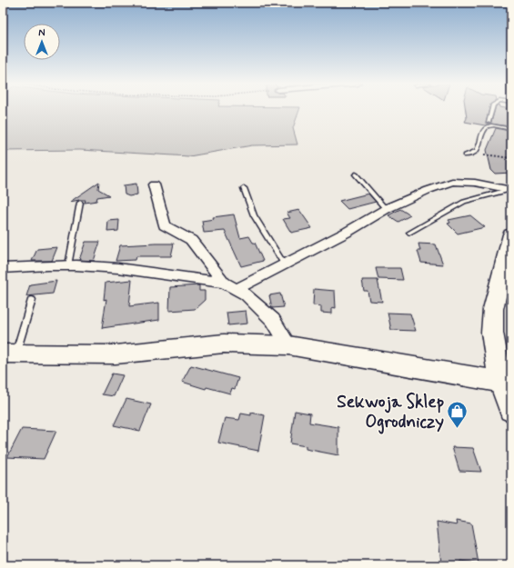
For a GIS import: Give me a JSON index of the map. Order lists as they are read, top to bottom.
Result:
{
  "places": {
    "shop": ["Sekwoja Sklep Ogrodniczy"]
  },
  "north": "top"
}
